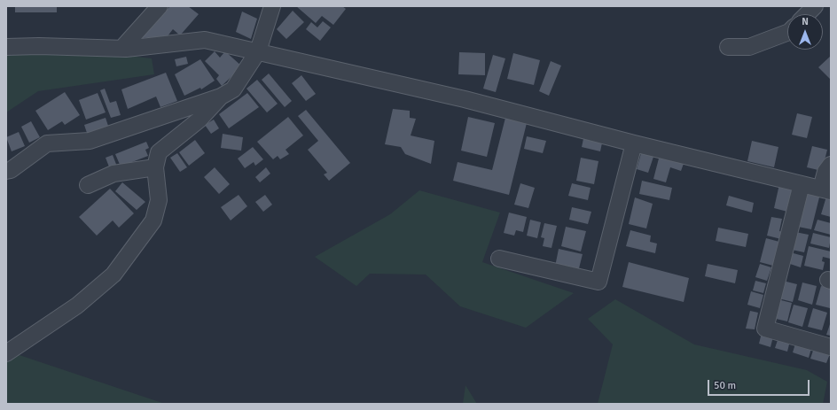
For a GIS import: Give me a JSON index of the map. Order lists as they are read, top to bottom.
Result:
{
  "scale_bar": "50 m",
  "north": "top"
}
